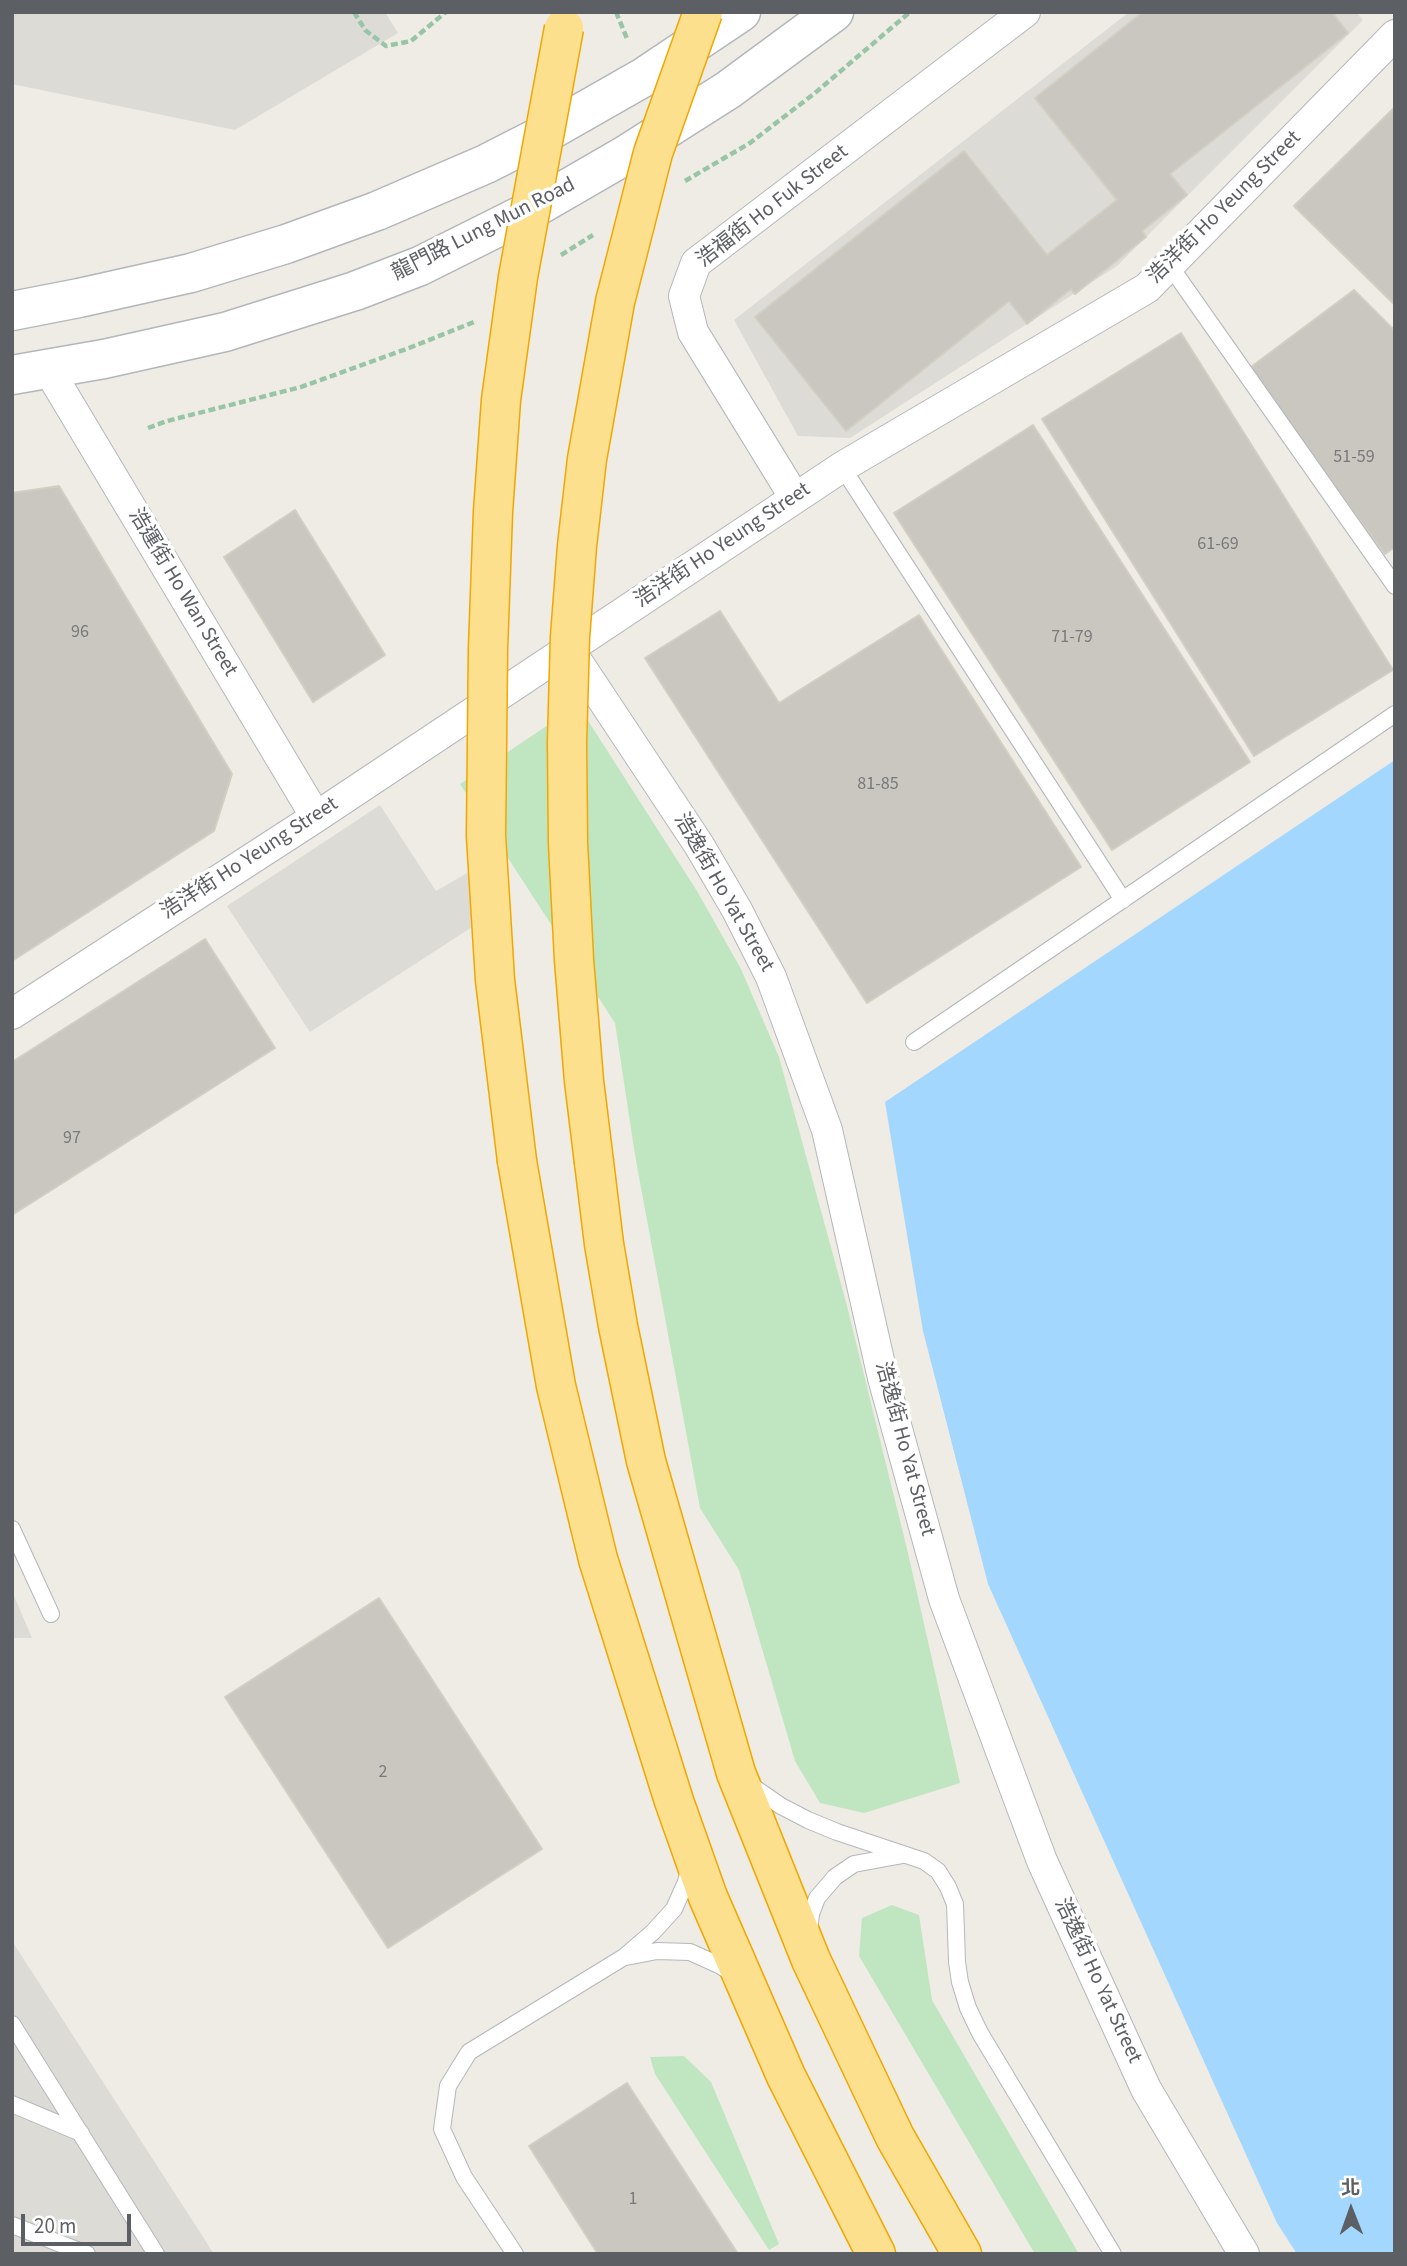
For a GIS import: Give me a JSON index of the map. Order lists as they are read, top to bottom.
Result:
{
  "streets": {
    "main road": ["龍門路 Lung Mun Road"],
    "street": [
      "浩福街 Ho Fuk Street",
      "浩洋街 Ho Yeung Street",
      "浩運街 Ho Wan Street",
      "浩逸街 Ho Yat Street"
    ]
  },
  "crossings": [
    ["浩福街 Ho Fuk Street", "浩洋街 Ho Yeung Street"],
    ["浩洋街 Ho Yeung Street", "浩運街 Ho Wan Street"],
    ["浩洋街 Ho Yeung Street", "浩逸街 Ho Yat Street"],
    ["龍門路 Lung Mun Road", "浩運街 Ho Wan Street"]
  ],
  "house_numbers": [
    "51-59",
    "61-69",
    "96",
    "71-79",
    "81-85",
    "97",
    "2",
    "1"
  ],
  "scale_bar": "20 m",
  "north": "top"
}
